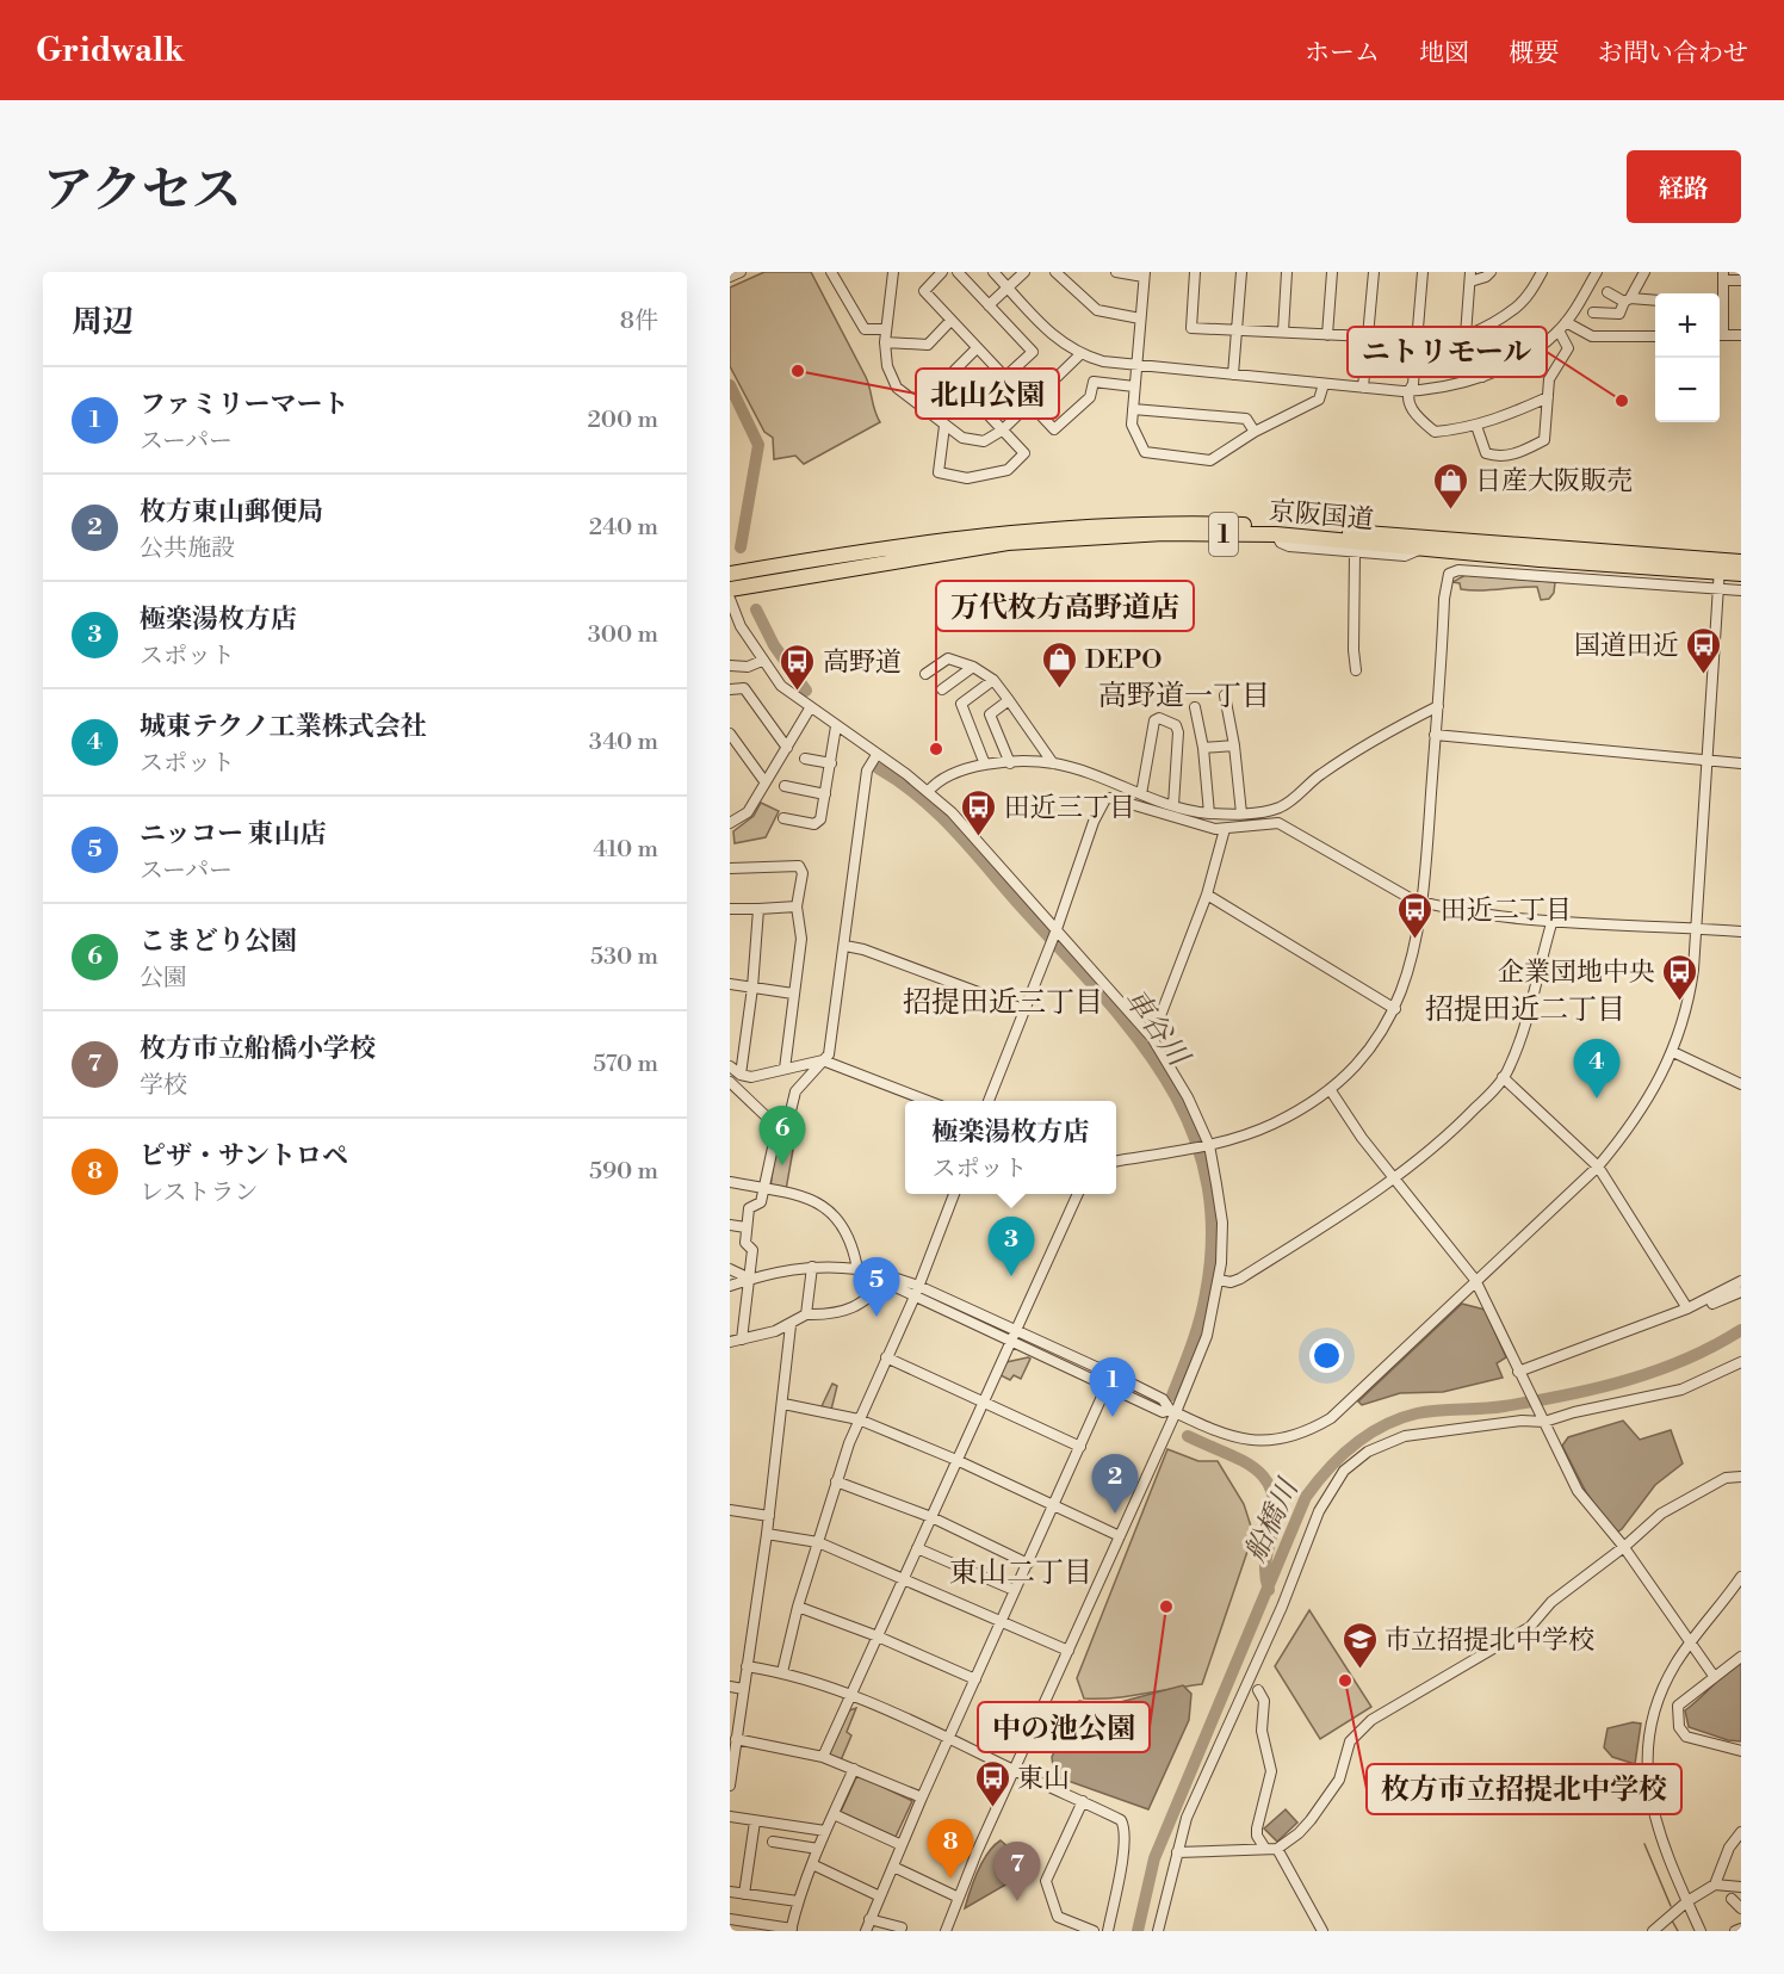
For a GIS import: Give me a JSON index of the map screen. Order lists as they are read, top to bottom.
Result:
{
  "streets": {
    "highway": ["京阪国道", "1"]
  },
  "districts": [
    "高野道一丁目",
    "招提田近三丁目",
    "招提田近二丁目",
    "東山二丁目"
  ],
  "water": ["車谷川", "船橋川"],
  "places": {
    "other": [
      "北山公園",
      "ニトリモール",
      "万代枚方高野道店",
      "中の池公園",
      "枚方市立招提北中学校"
    ],
    "shop": ["日産大阪販売", "DEPO"],
    "bus stop": [
      "国道田近",
      "高野道",
      "田近三丁目",
      "田近二丁目",
      "企業団地中央",
      "東山"
    ],
    "school or university": ["市立招提北中学校"]
  },
  "page": {
    "header": "Gridwalk",
    "nav": [
      "ホーム",
      "地図",
      "概要",
      "お問い合わせ"
    ],
    "title": "アクセス",
    "buttons": "経路",
    "heading": ["周辺", "8件"],
    "map_buttons": ["+", "−"],
    "list": [
      {
        "mark": "1",
        "name": "ファミリーマート",
        "note": "スーパー",
        "value": "200 m"
      },
      {
        "mark": "2",
        "name": "枚方東山郵便局",
        "note": "公共施設",
        "value": "240 m"
      },
      {
        "mark": "3",
        "name": "極楽湯枚方店",
        "note": "スポット",
        "value": "300 m"
      },
      {
        "mark": "4",
        "name": "城東テクノ工業株式会社",
        "note": "スポット",
        "value": "340 m"
      },
      {
        "mark": "5",
        "name": "ニッコー 東山店",
        "note": "スーパー",
        "value": "410 m"
      },
      {
        "mark": "6",
        "name": "こまどり公園",
        "note": "公園",
        "value": "530 m"
      },
      {
        "mark": "7",
        "name": "枚方市立船橋小学校",
        "note": "学校",
        "value": "570 m"
      },
      {
        "mark": "8",
        "name": "ピザ・サントロペ",
        "note": "レストラン",
        "value": "590 m"
      }
    ],
    "pins": [
      "4",
      "6",
      "3",
      "5",
      "1",
      "2",
      "8",
      "7"
    ],
    "popup": ["極楽湯枚方店", "スポット"]
  }
}
